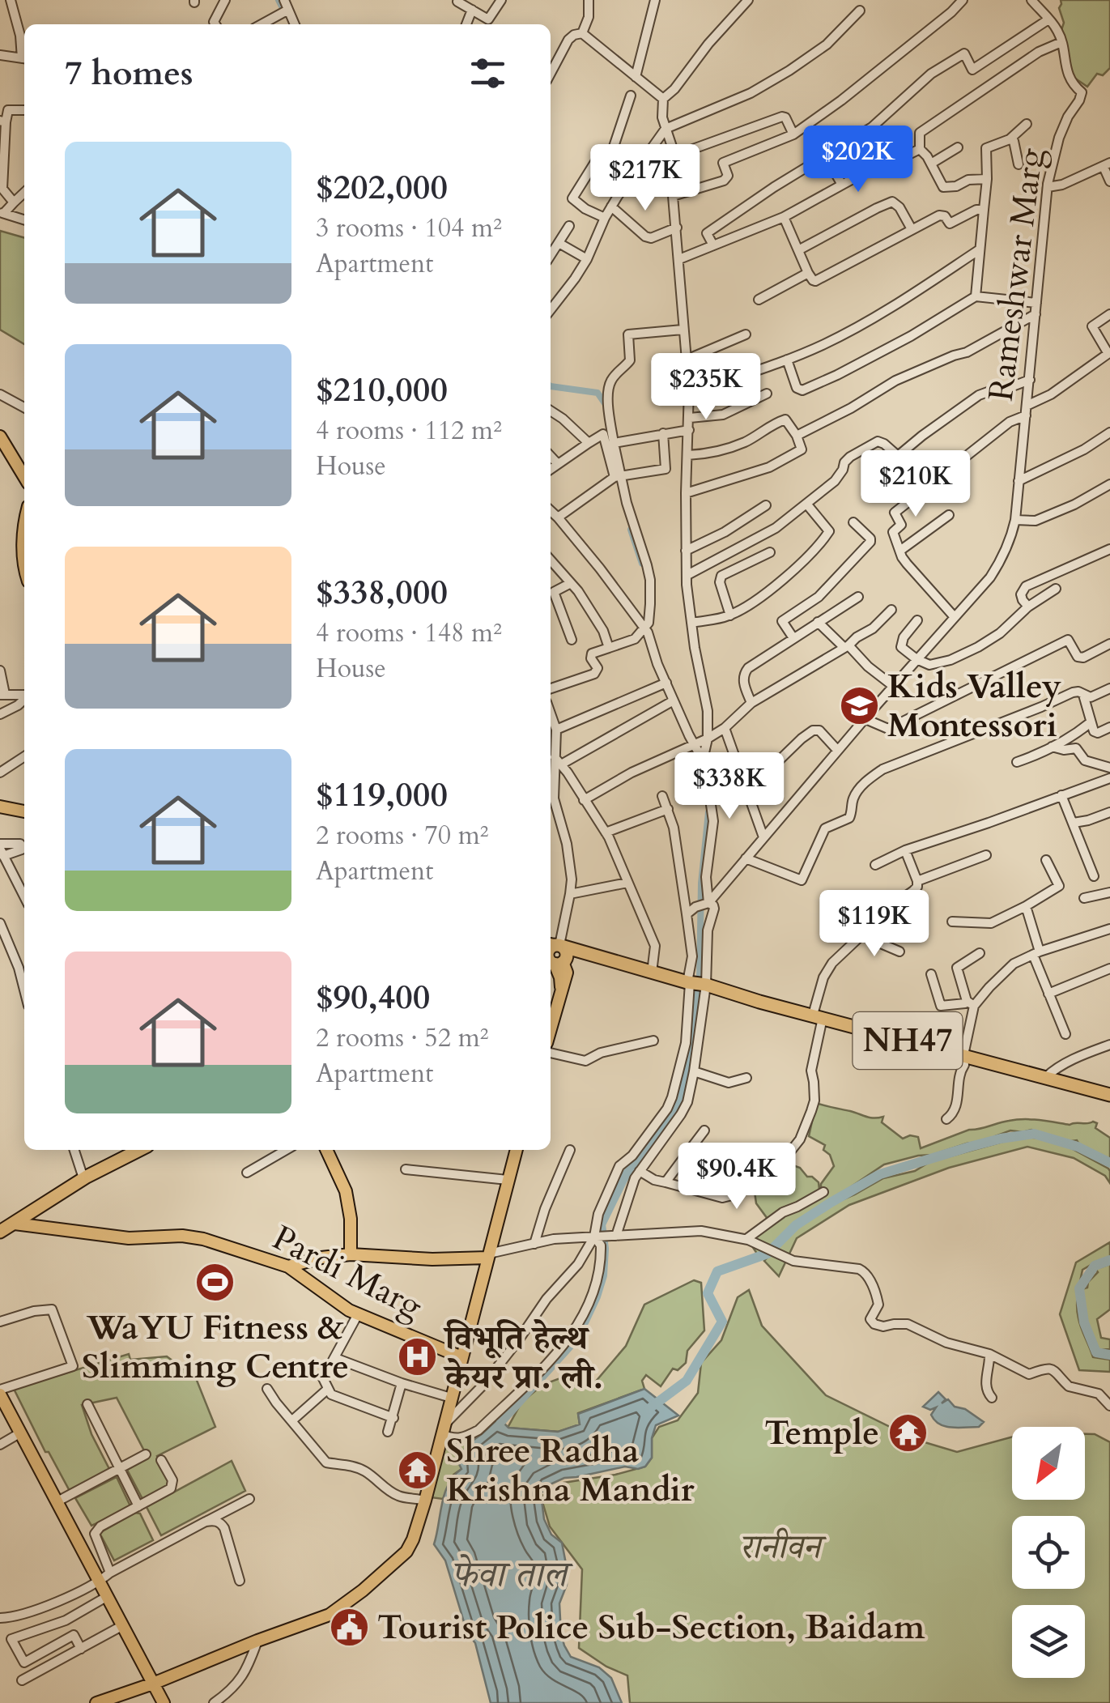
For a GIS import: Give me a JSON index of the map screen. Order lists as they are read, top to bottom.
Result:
{
  "streets": {
    "highway": ["NH47"],
    "main road": ["Pardi Marg"],
    "street": ["Rameshwar Marg"]
  },
  "water": ["फेवा ताल"],
  "parks": ["रानीवन"],
  "places": {
    "school or university": ["Kids Valley Montessori"],
    "sports": ["WaYU Fitness & Slimming Centre"],
    "hospital": ["विभूति हेल्थ केयर प्रा. ली."],
    "temple": ["Temple", "Shree Radha Krishna Mandir"],
    "public building": ["Tourist Police Sub-Section, Baidam"]
  },
  "north": "bottom left",
  "page": {
    "heading": "7 homes",
    "list": [
      {
        "name": "$202,000",
        "note": "3 rooms · 104 m² · Apartment"
      },
      {
        "name": "$210,000",
        "note": "4 rooms · 112 m² · House"
      },
      {
        "name": "$338,000",
        "note": "4 rooms · 148 m² · House"
      },
      {
        "name": "$119,000",
        "note": "2 rooms · 70 m² · Apartment"
      },
      {
        "name": "$90,400",
        "note": "2 rooms · 52 m² · Apartment"
      }
    ],
    "price": [
      "$202K",
      "$217K",
      "$235K",
      "$210K",
      "$338K",
      "$119K",
      "$90.4K"
    ]
  }
}
